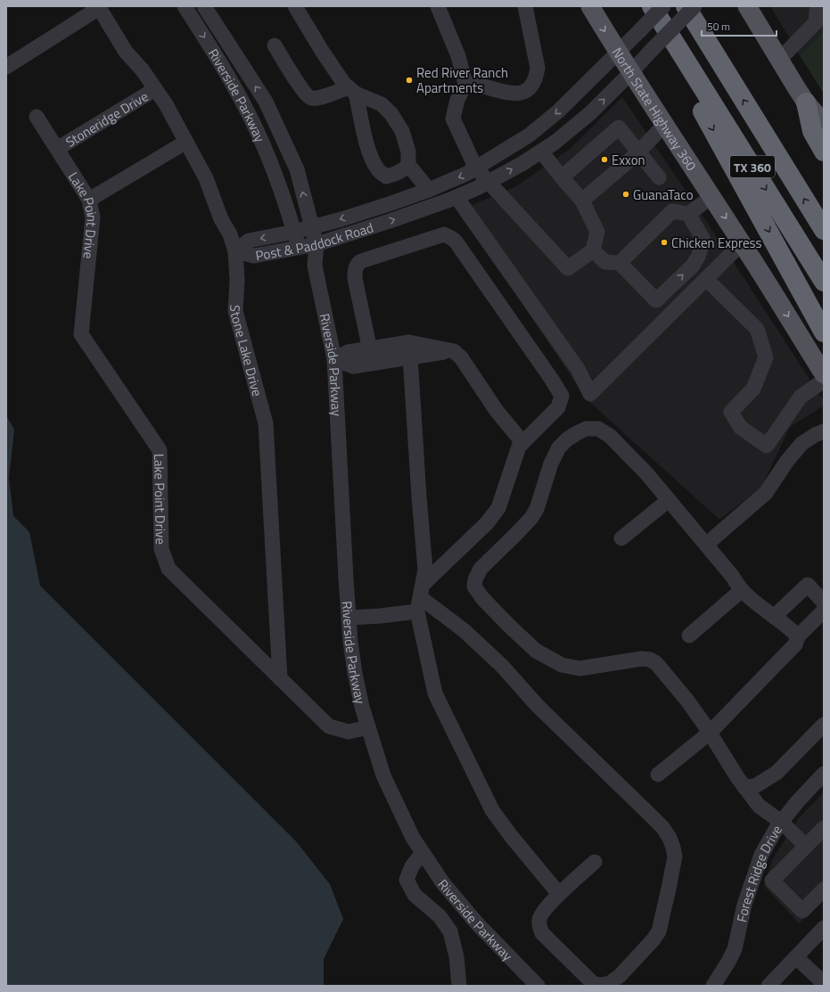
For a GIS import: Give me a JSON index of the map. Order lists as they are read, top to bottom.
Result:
{
  "streets": {
    "highway": ["TX 360"],
    "main road": ["North State Highway 360"],
    "street": [
      "Riverside Parkway",
      "Stoneridge Drive",
      "Lake Point Drive",
      "Post & Paddock Road",
      "Stone Lake Drive",
      "Forest Ridge Drive"
    ]
  },
  "crossings": [
    ["Riverside Parkway", "Lake Point Drive"],
    ["Riverside Parkway", "Post & Paddock Road"],
    ["North State Highway 360", "Post & Paddock Road"],
    ["Stoneridge Drive", "Lake Point Drive"],
    ["Stoneridge Drive", "Stone Lake Drive"],
    ["Lake Point Drive", "Stone Lake Drive"],
    ["Post & Paddock Road", "Stone Lake Drive"]
  ],
  "one_way": ["North State Highway 360"],
  "places": [
    "Red River Ranch Apartments",
    "Exxon",
    "GuanaTaco",
    "Chicken Express"
  ],
  "scale_bar": "50 m"
}
